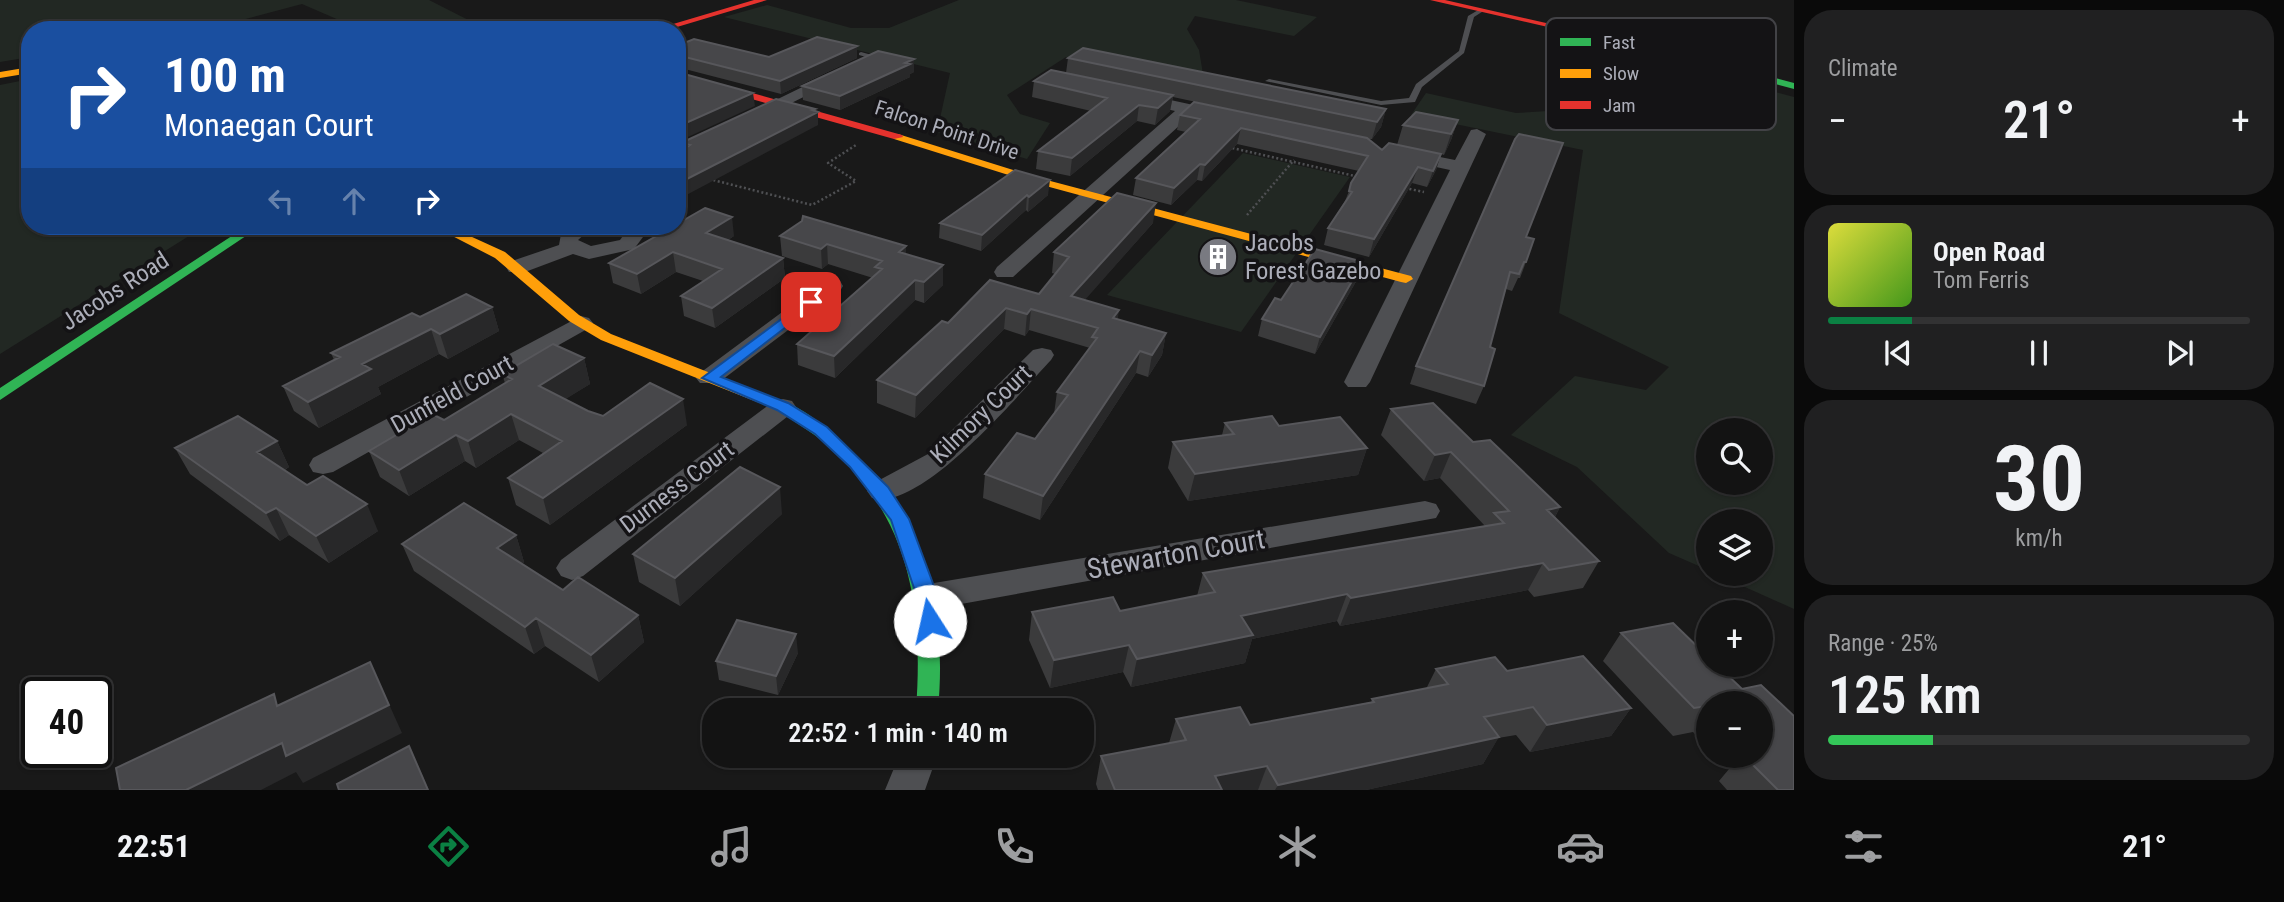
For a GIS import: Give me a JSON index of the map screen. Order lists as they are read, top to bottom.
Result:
{
  "streets": {
    "street": [
      "Falcon Point Drive",
      "Jacobs Road",
      "Dunfield Court",
      "Kilmory Court",
      "Durness Court",
      "Stewarton Court"
    ]
  },
  "places": {
    "building": ["Jacobs Forest Gazebo"]
  },
  "legend": ["Fast", "Slow", "Jam"],
  "page": {
    "tile": [
      "Climate",
      ["30", "km/h"],
      ["Range · 25%", "125 km"]
    ],
    "turn": ["100 m", "Monaegan Court"],
    "heat": ["−", "21°", "+"],
    "song": ["Open Road", "Tom Ferris"],
    "map_buttons": ["+", "−"],
    "limit": "40",
    "trip": "22:52 · 1 min · 140 m",
    "tabs": ["22:51", "21°"]
  }
}
